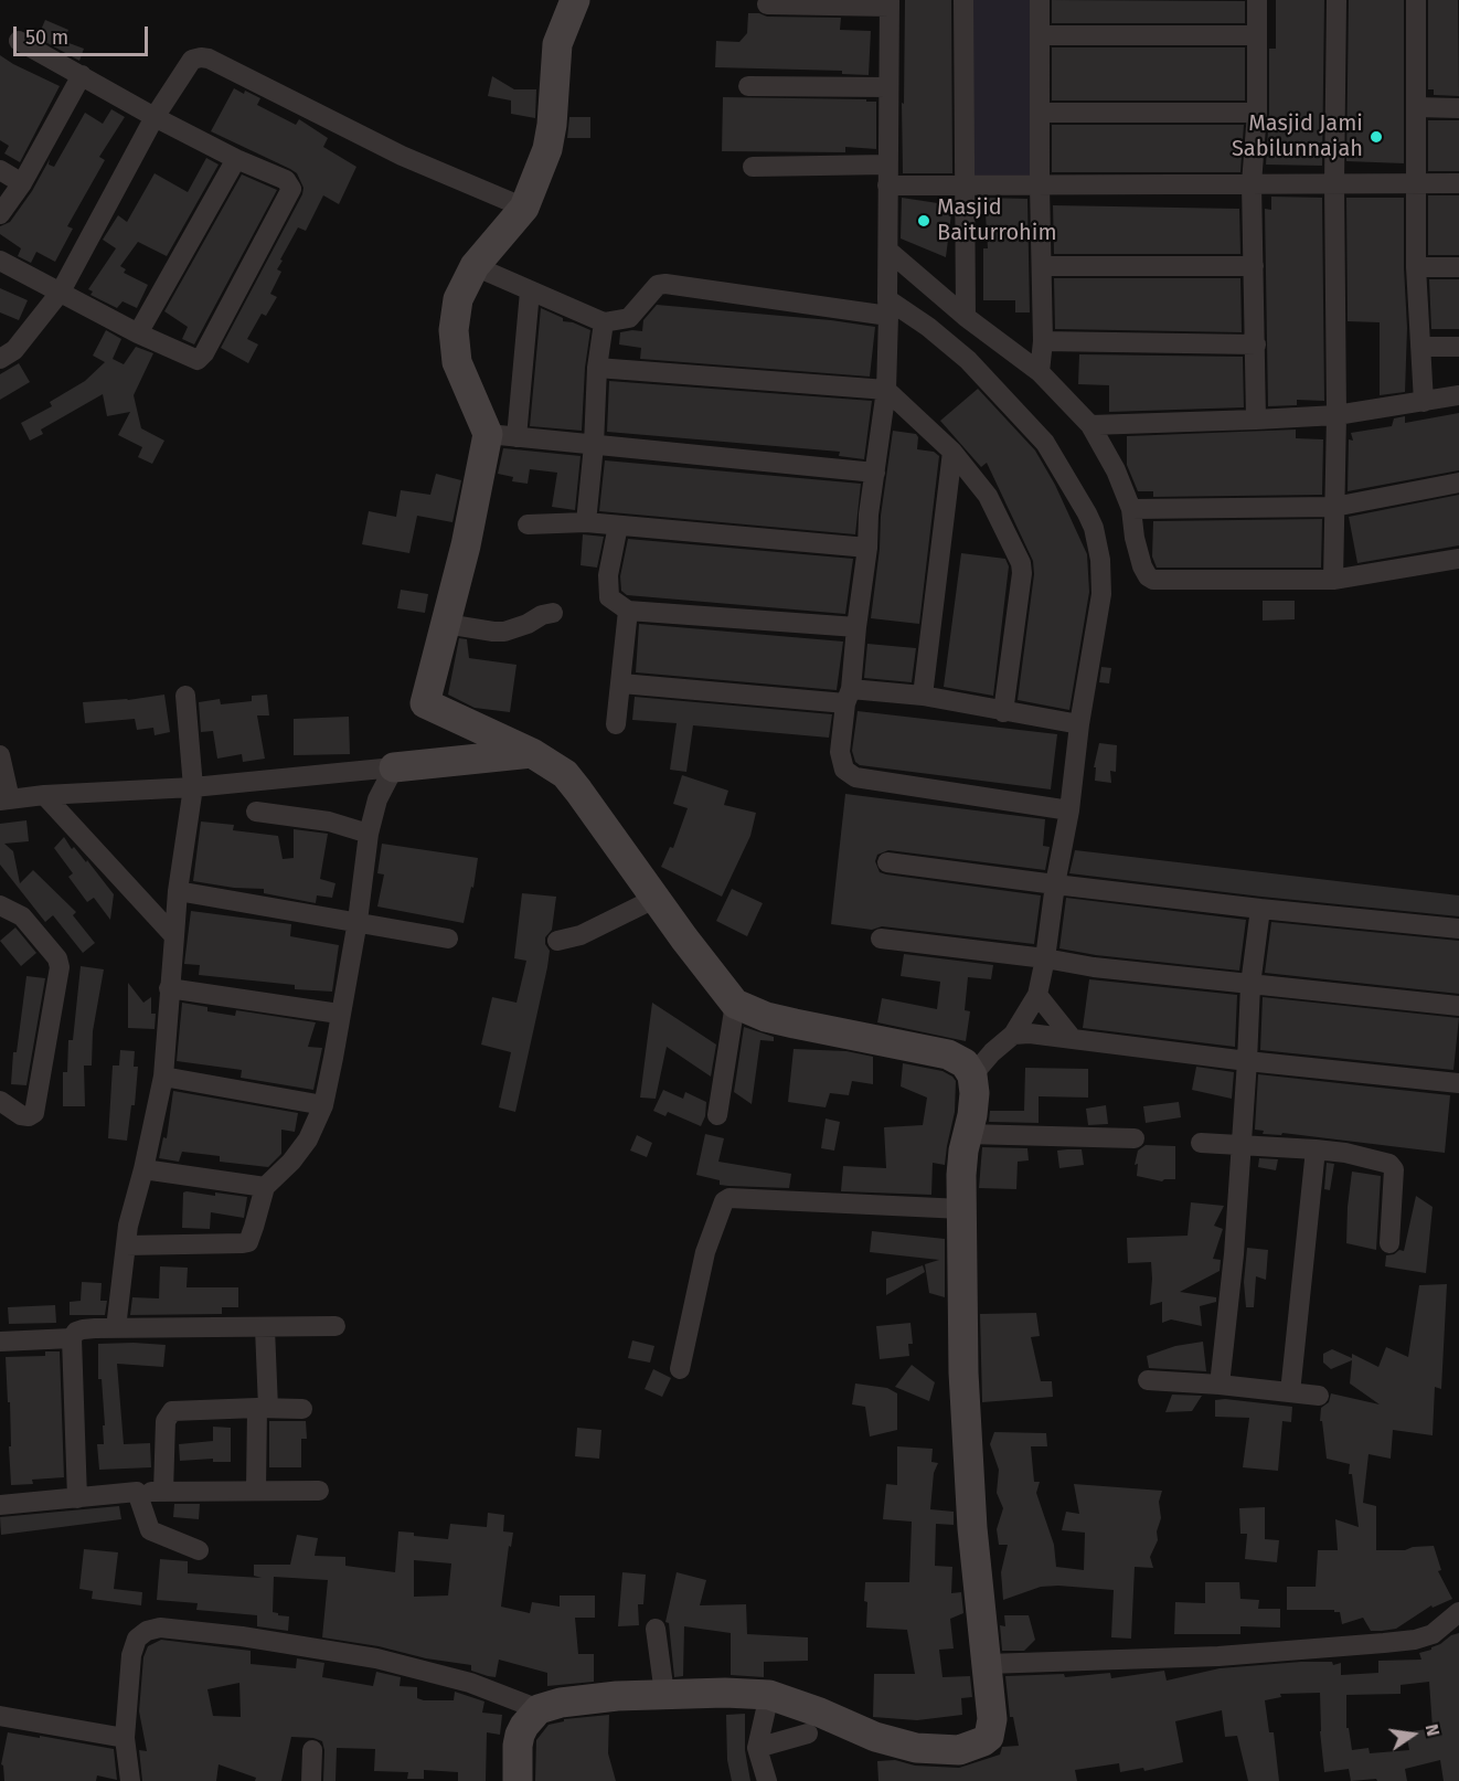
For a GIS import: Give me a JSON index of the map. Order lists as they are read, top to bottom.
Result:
{
  "places": ["Masjid Jami Sabilunnajah", "Masjid Baiturrohim"],
  "scale_bar": "50 m",
  "north": "right"
}
